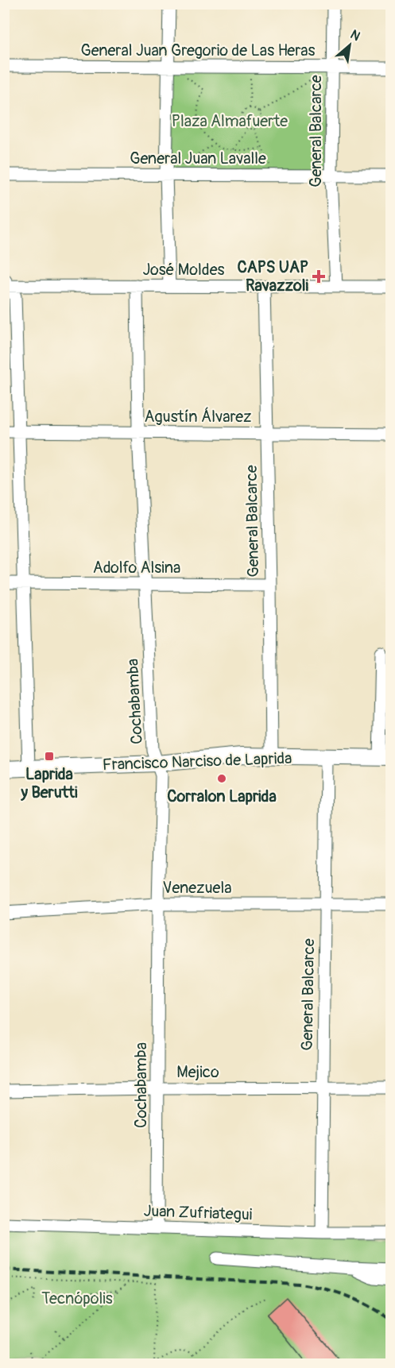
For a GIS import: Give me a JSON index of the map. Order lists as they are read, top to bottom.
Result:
{
  "streets": {
    "main road": ["Francisco Narciso de Laprida"],
    "street": [
      "General Juan Gregorio de Las Heras",
      "General Balcarce",
      "General Juan Lavalle",
      "José Moldes",
      "Agustín Álvarez",
      "Adolfo Alsina",
      "Cochabamba",
      "Venezuela",
      "Mejico",
      "Juan Zufriategui"
    ]
  },
  "crossings": [
    ["General Juan Gregorio de Las Heras", "General Balcarce"],
    ["General Balcarce", "General Juan Lavalle"],
    ["General Balcarce", "José Moldes"],
    ["General Balcarce", "Agustín Álvarez"],
    ["General Balcarce", "Adolfo Alsina"],
    ["General Balcarce", "Francisco Narciso de Laprida"],
    ["General Balcarce", "Venezuela"],
    ["General Balcarce", "Mejico"],
    ["General Balcarce", "Juan Zufriategui"],
    ["José Moldes", "Cochabamba"],
    ["Agustín Álvarez", "Cochabamba"],
    ["Adolfo Alsina", "Cochabamba"],
    ["Cochabamba", "Francisco Narciso de Laprida"],
    ["Cochabamba", "Venezuela"],
    ["Cochabamba", "Mejico"],
    ["Cochabamba", "Juan Zufriategui"]
  ],
  "parks": ["Plaza Almafuerte", "Tecnópolis"],
  "places": {
    "health": ["CAPS UAP Ravazzoli"],
    "transit": ["Laprida y Berutti"],
    "other": ["Corralon Laprida"]
  },
  "north": "top right"
}
